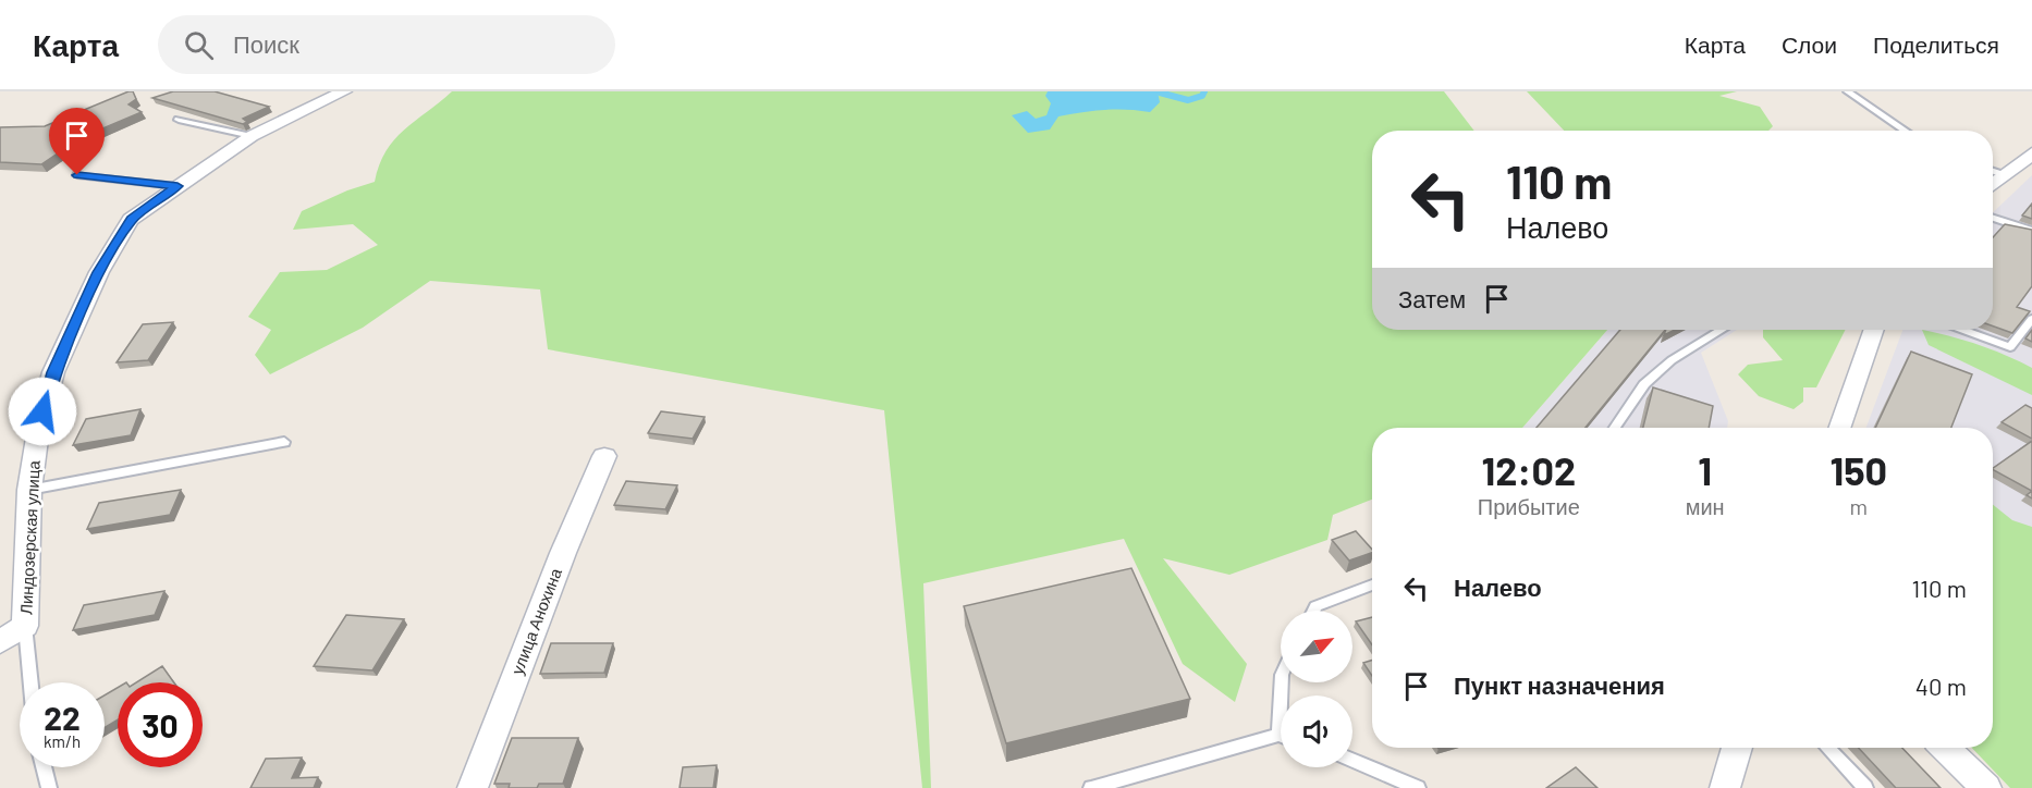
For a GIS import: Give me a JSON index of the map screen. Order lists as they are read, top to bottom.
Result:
{
  "streets": {
    "street": ["Линдозерская улица", "улица Анохина"]
  },
  "north": "top right",
  "page": {
    "header": "Карта",
    "search": "Поиск",
    "nav": ["Карта", "Слои", "Поделиться"],
    "turn": ["110 m", "Налево"],
    "then": "Затем",
    "eta": [
      "12:02",
      "Прибытие",
      "1",
      "мин",
      "150",
      "m"
    ],
    "list": [
      {
        "name": "Налево",
        "value": "110 m"
      },
      {
        "name": "Пункт назначения",
        "value": "40 m"
      }
    ],
    "speed": "22 km/h",
    "limit": "30"
  }
}
